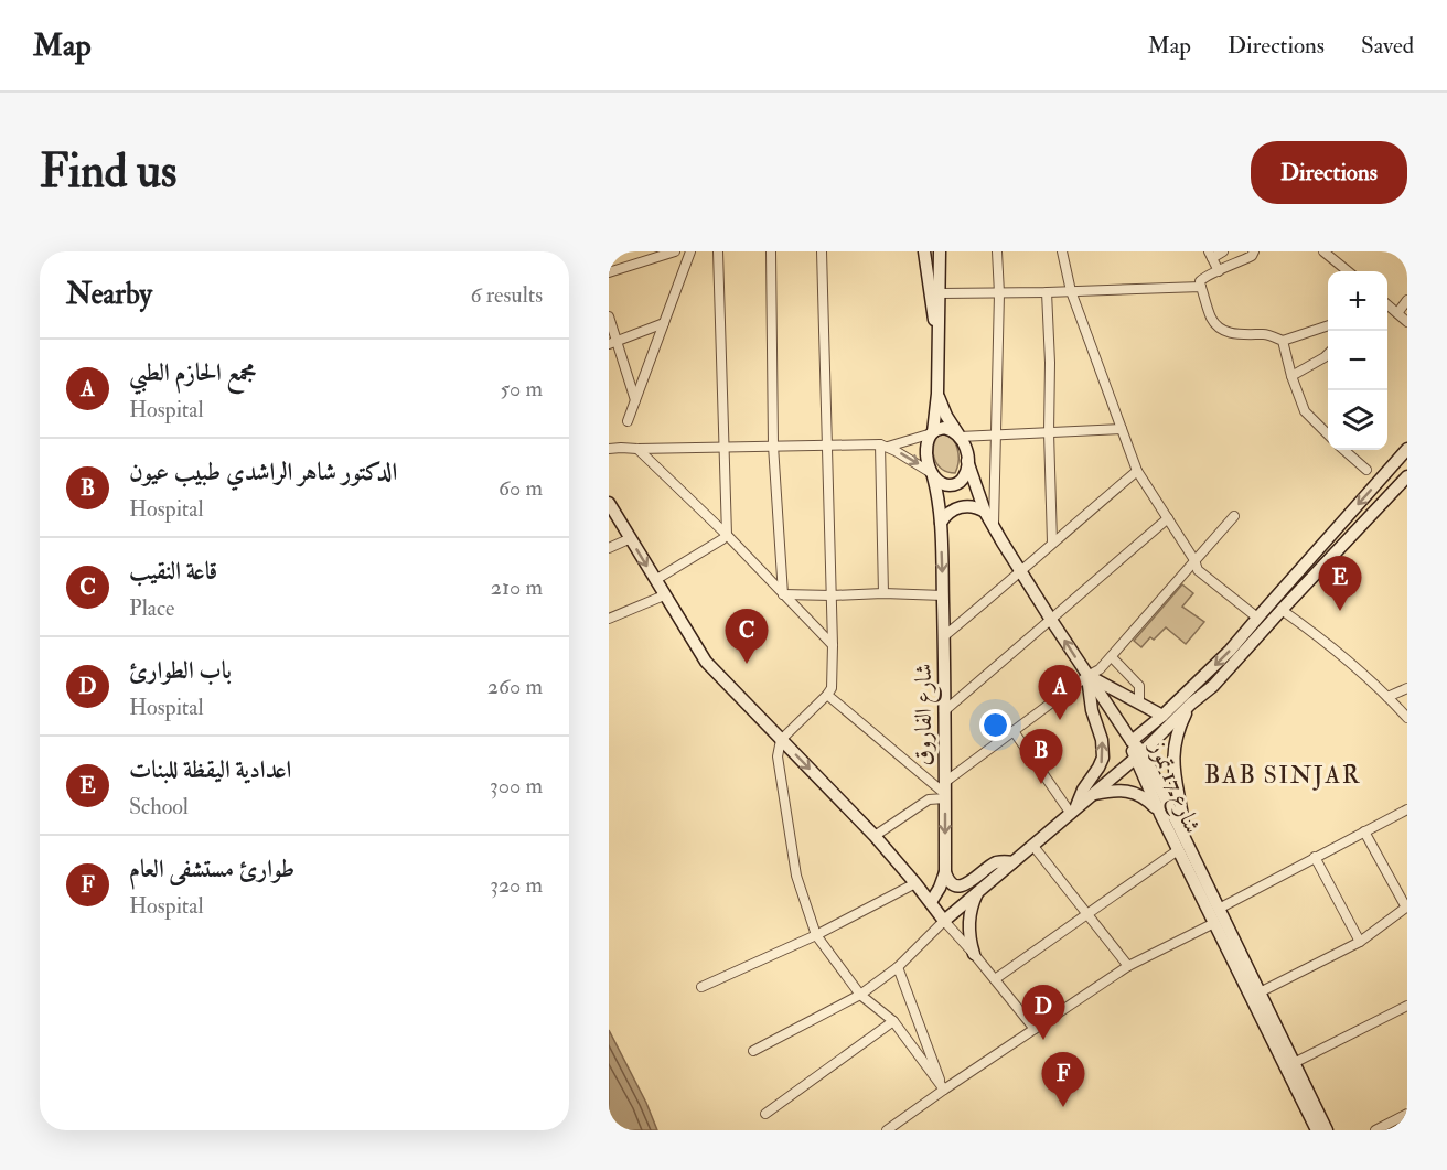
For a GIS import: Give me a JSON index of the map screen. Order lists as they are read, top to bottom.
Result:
{
  "streets": {
    "main road": ["شارع الفاروق", "شارع 17 تموز"]
  },
  "crossings": [
    ["شارع الفاروق", "شارع 17 تموز"]
  ],
  "districts": ["BAB SINJAR"],
  "page": {
    "header": "Map",
    "nav": ["Map", "Directions", "Saved"],
    "buttons": "Directions",
    "title": "Find us",
    "heading": ["Nearby", "6 results"],
    "map_buttons": ["+", "−"],
    "list": [
      {
        "mark": "A",
        "name": "مجمع الحازم الطبي",
        "note": "Hospital",
        "value": "50 m"
      },
      {
        "mark": "B",
        "name": "الدكتور شاهر الراشدي طبيب عيون",
        "note": "Hospital",
        "value": "60 m"
      },
      {
        "mark": "C",
        "name": "قاعة النقيب",
        "note": "Place",
        "value": "210 m"
      },
      {
        "mark": "D",
        "name": "باب الطوارئ",
        "note": "Hospital",
        "value": "260 m"
      },
      {
        "mark": "E",
        "name": "اعدادية اليقظة للبنات",
        "note": "School",
        "value": "300 m"
      },
      {
        "mark": "F",
        "name": "طوارئ مستشفى العام",
        "note": "Hospital",
        "value": "320 m"
      }
    ],
    "pins": [
      "E",
      "C",
      "A",
      "B",
      "D",
      "F"
    ]
  }
}
